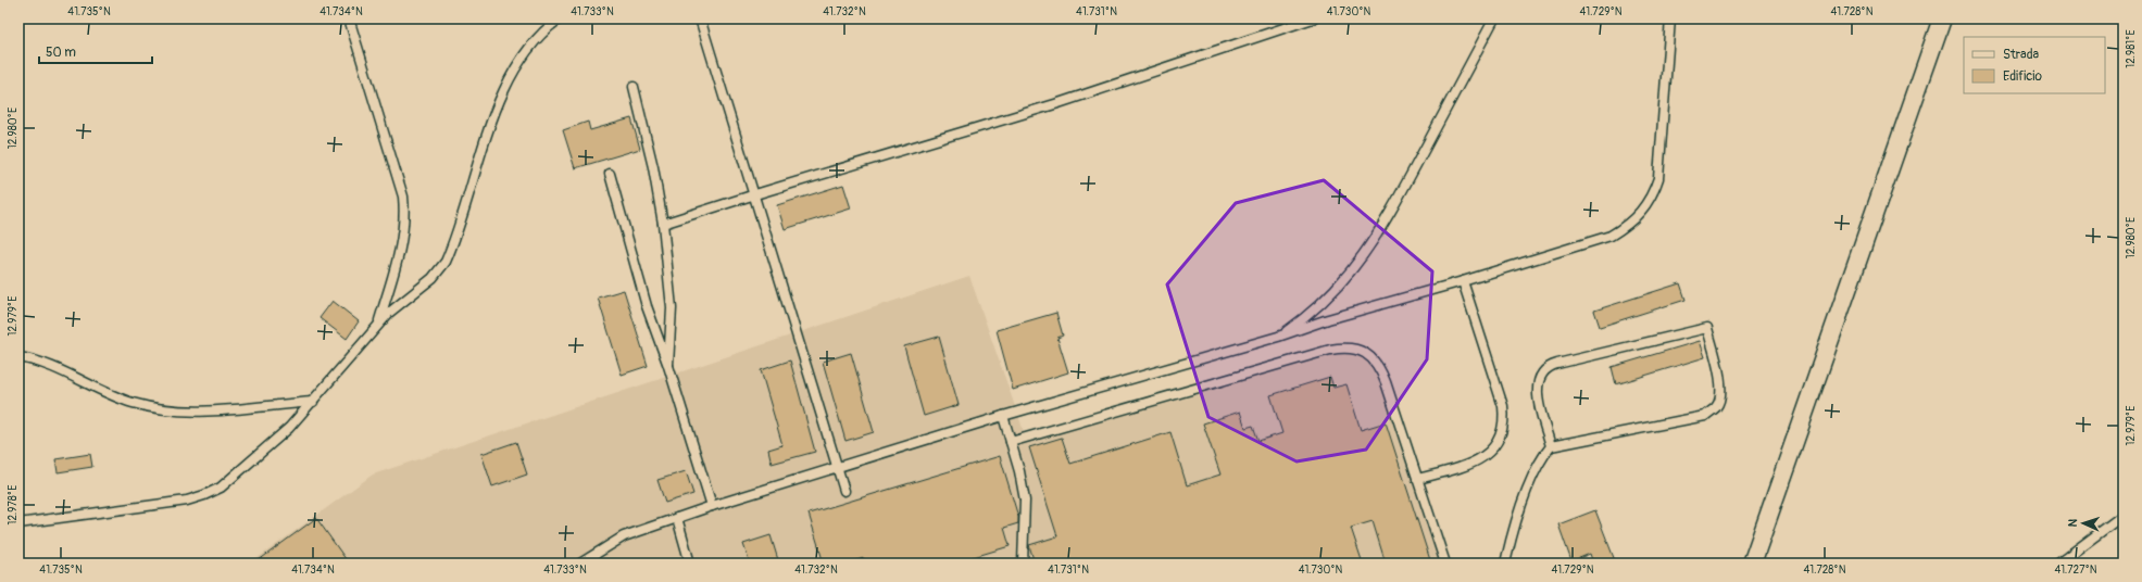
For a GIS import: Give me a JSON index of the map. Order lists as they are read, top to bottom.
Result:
{
  "legend": ["Strada", "Edificio"],
  "scale_bar": "50 m",
  "north": "left",
  "coordinates": [
    "41.735°N",
    "41.734°N",
    "41.733°N",
    "41.732°N",
    "41.731°N",
    "41.730°N",
    "41.729°N",
    "41.728°N",
    "12.981°E",
    "12.980°E",
    "12.979°E",
    "12.978°E",
    "41.727°N"
  ]
}
